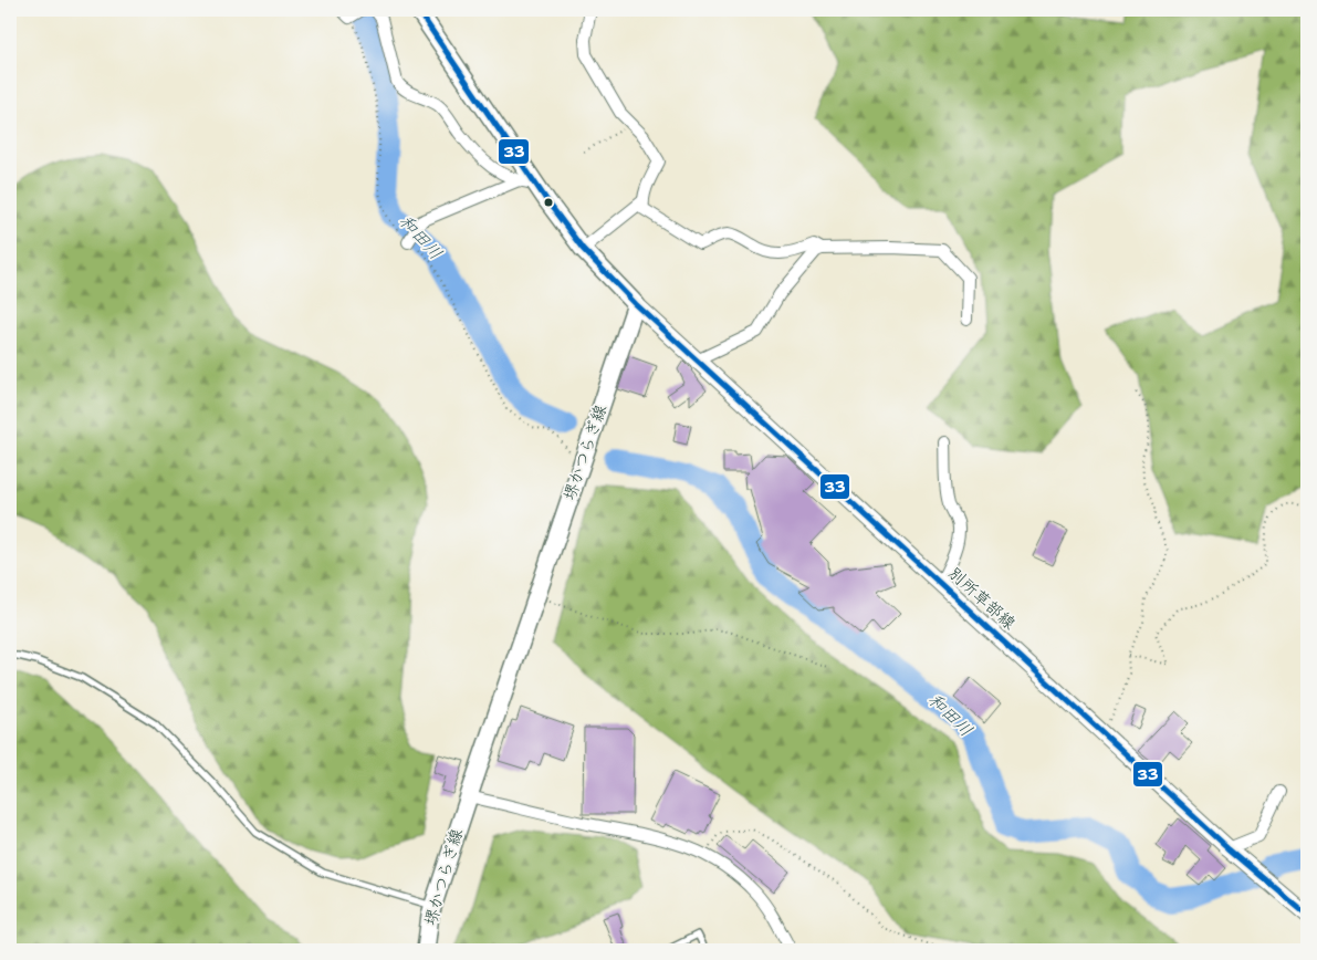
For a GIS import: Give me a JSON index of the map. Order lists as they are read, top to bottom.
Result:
{
  "streets": {
    "main road": ["堺かつらぎ線", "別所草部線"]
  },
  "crossings": [
    ["堺かつらぎ線", "別所草部線"]
  ],
  "water": ["和田川"],
  "lines": ["transit line 33"]
}
